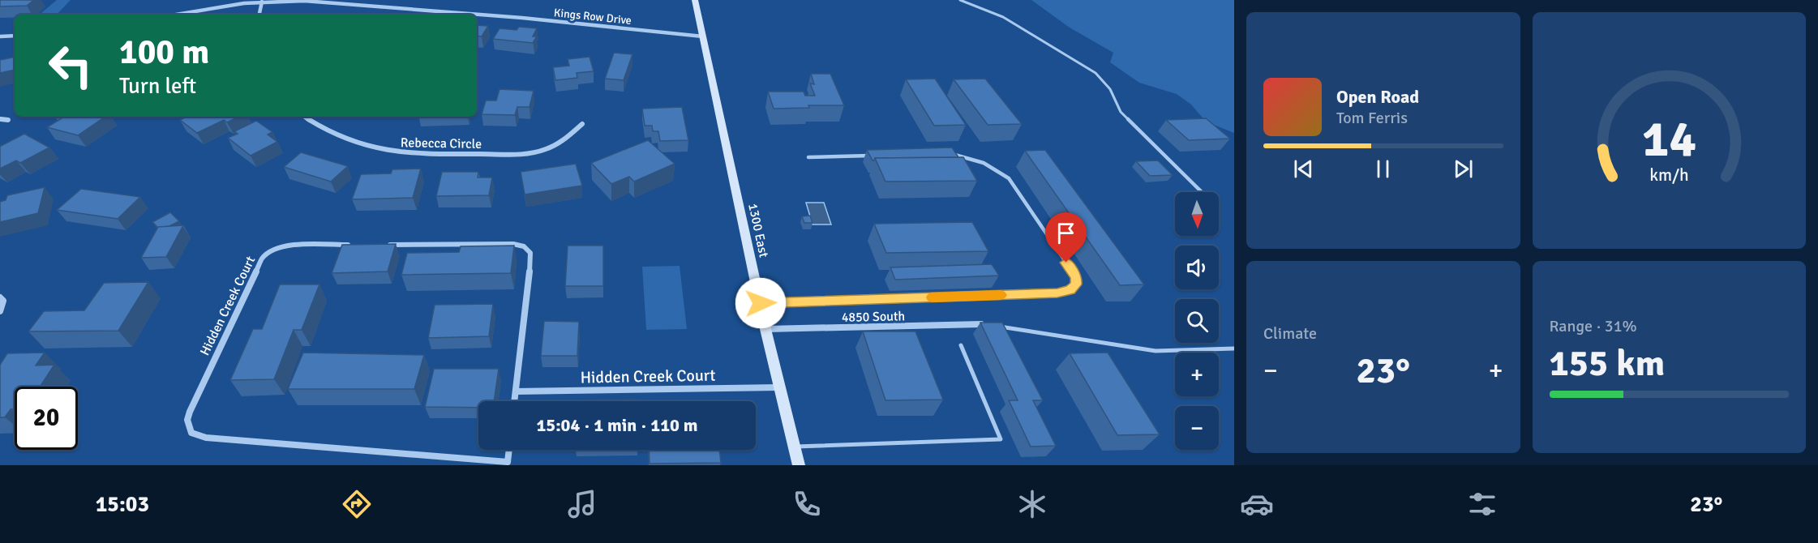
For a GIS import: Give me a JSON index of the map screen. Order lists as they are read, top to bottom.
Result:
{
  "streets": {
    "main road": ["1300 East"],
    "street": [
      "Kings Row Drive",
      "Rebecca Circle",
      "Hidden Creek Court",
      "4850 South"
    ]
  },
  "crossings": [
    ["Kings Row Drive", "1300 East"],
    ["1300 East", "Hidden Creek Court"],
    ["1300 East", "4850 South"]
  ],
  "north": "bottom",
  "page": {
    "turn": ["100 m", "Turn left"],
    "song": ["Open Road", "Tom Ferris"],
    "map_buttons": ["+", "−"],
    "tile": [
      "Climate",
      ["Range · 31%", "155 km"]
    ],
    "heat": ["−", "23°", "+"],
    "limit": "20",
    "trip": "15:04 · 1 min · 110 m",
    "tabs": ["15:03", "23°"],
    "gauge": ["14", "km/h"]
  }
}
